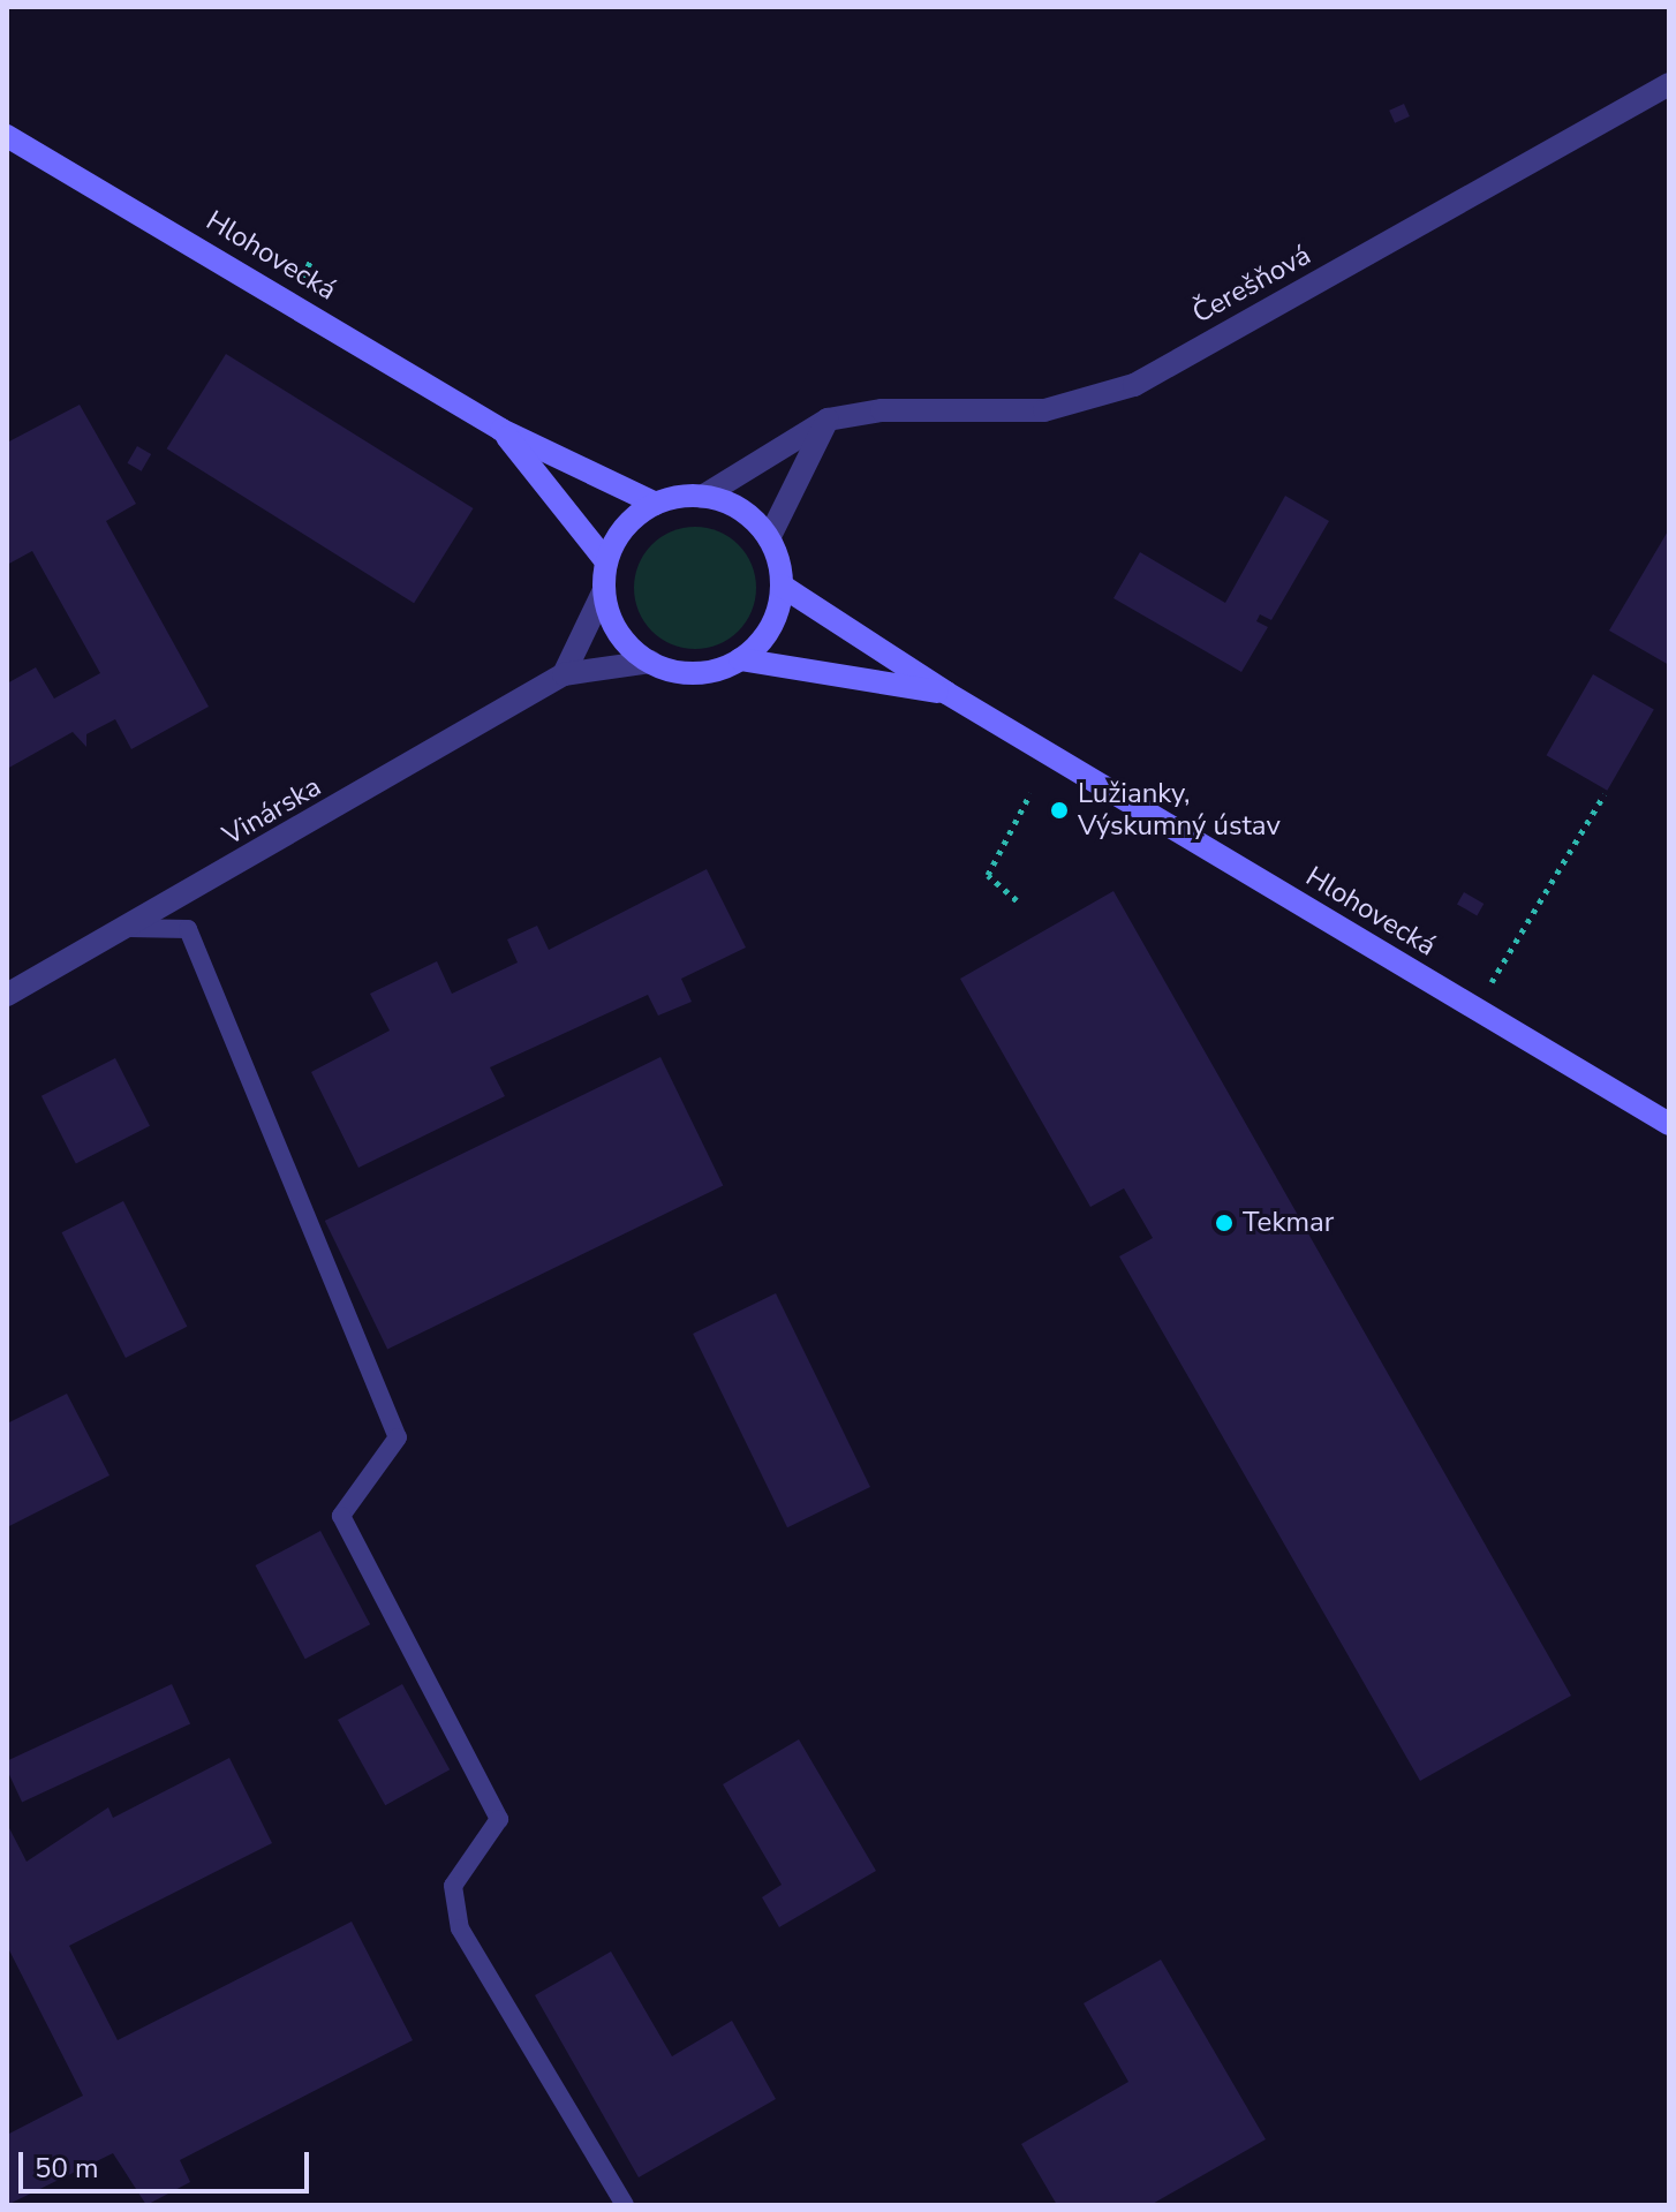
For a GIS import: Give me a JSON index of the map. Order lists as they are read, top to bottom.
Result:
{
  "streets": {
    "main road": ["Hlohovecká"],
    "street": ["Čerešňová", "Vinárska"]
  },
  "crossings": [
    ["Hlohovecká", "Čerešňová"],
    ["Hlohovecká", "Vinárska"],
    ["Čerešňová", "Vinárska"]
  ],
  "places": ["Lužianky, Výskumný ústav", "Tekmar"],
  "scale_bar": "50 m"
}
